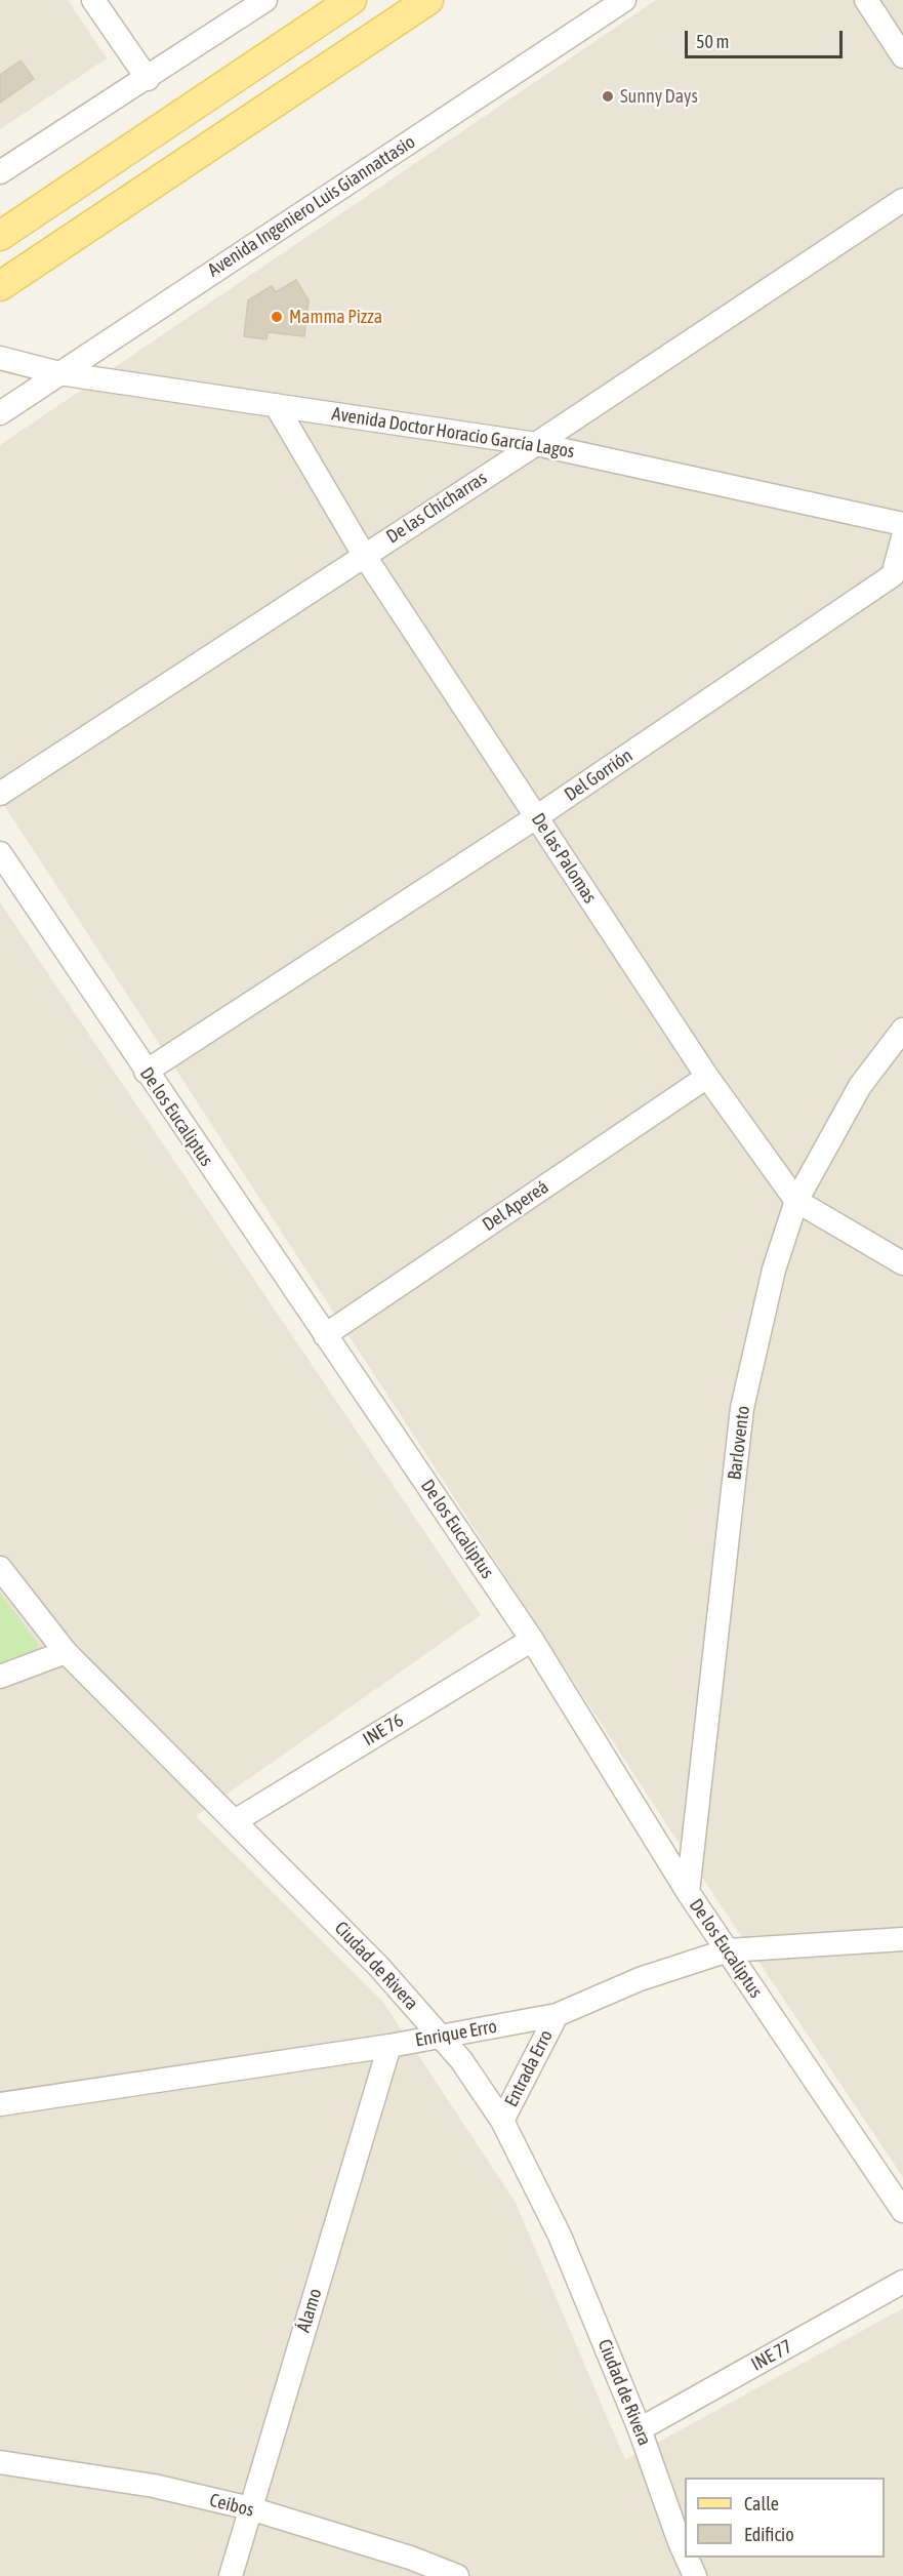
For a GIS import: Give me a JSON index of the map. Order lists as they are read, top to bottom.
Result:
{
  "streets": {
    "street": [
      "Avenida Ingeniero Luis Giannattasio",
      "Avenida Doctor Horacio García Lagos",
      "De las Chicharras",
      "Del Gorrión",
      "De las Palomas",
      "De los Eucaliptus",
      "Del Apereá",
      "Barlovento",
      "INE 76",
      "Ciudad de Rivera",
      "Enrique Erro",
      "Entrada Erro",
      "Álamo",
      "INE 77",
      "Ceibos"
    ]
  },
  "crossings": [
    ["Avenida Ingeniero Luis Giannattasio", "Avenida Doctor Horacio García Lagos"],
    ["Avenida Doctor Horacio García Lagos", "De las Chicharras"],
    ["Avenida Doctor Horacio García Lagos", "De las Palomas"],
    ["De las Chicharras", "De las Palomas"],
    ["Del Gorrión", "De las Palomas"],
    ["Del Gorrión", "De los Eucaliptus"],
    ["De las Palomas", "Del Apereá"],
    ["De las Palomas", "Barlovento"],
    ["De los Eucaliptus", "Del Apereá"],
    ["De los Eucaliptus", "Barlovento"],
    ["De los Eucaliptus", "INE 76"],
    ["De los Eucaliptus", "Enrique Erro"],
    ["INE 76", "Ciudad de Rivera"],
    ["Ciudad de Rivera", "Enrique Erro"],
    ["Ciudad de Rivera", "Entrada Erro"],
    ["Ciudad de Rivera", "INE 77"],
    ["Enrique Erro", "Entrada Erro"],
    ["Enrique Erro", "Álamo"],
    ["Álamo", "Ceibos"]
  ],
  "places": ["Sunny Days", "Mamma Pizza"],
  "legend": ["Calle", "Edificio"],
  "scale_bar": "50 m"
}
